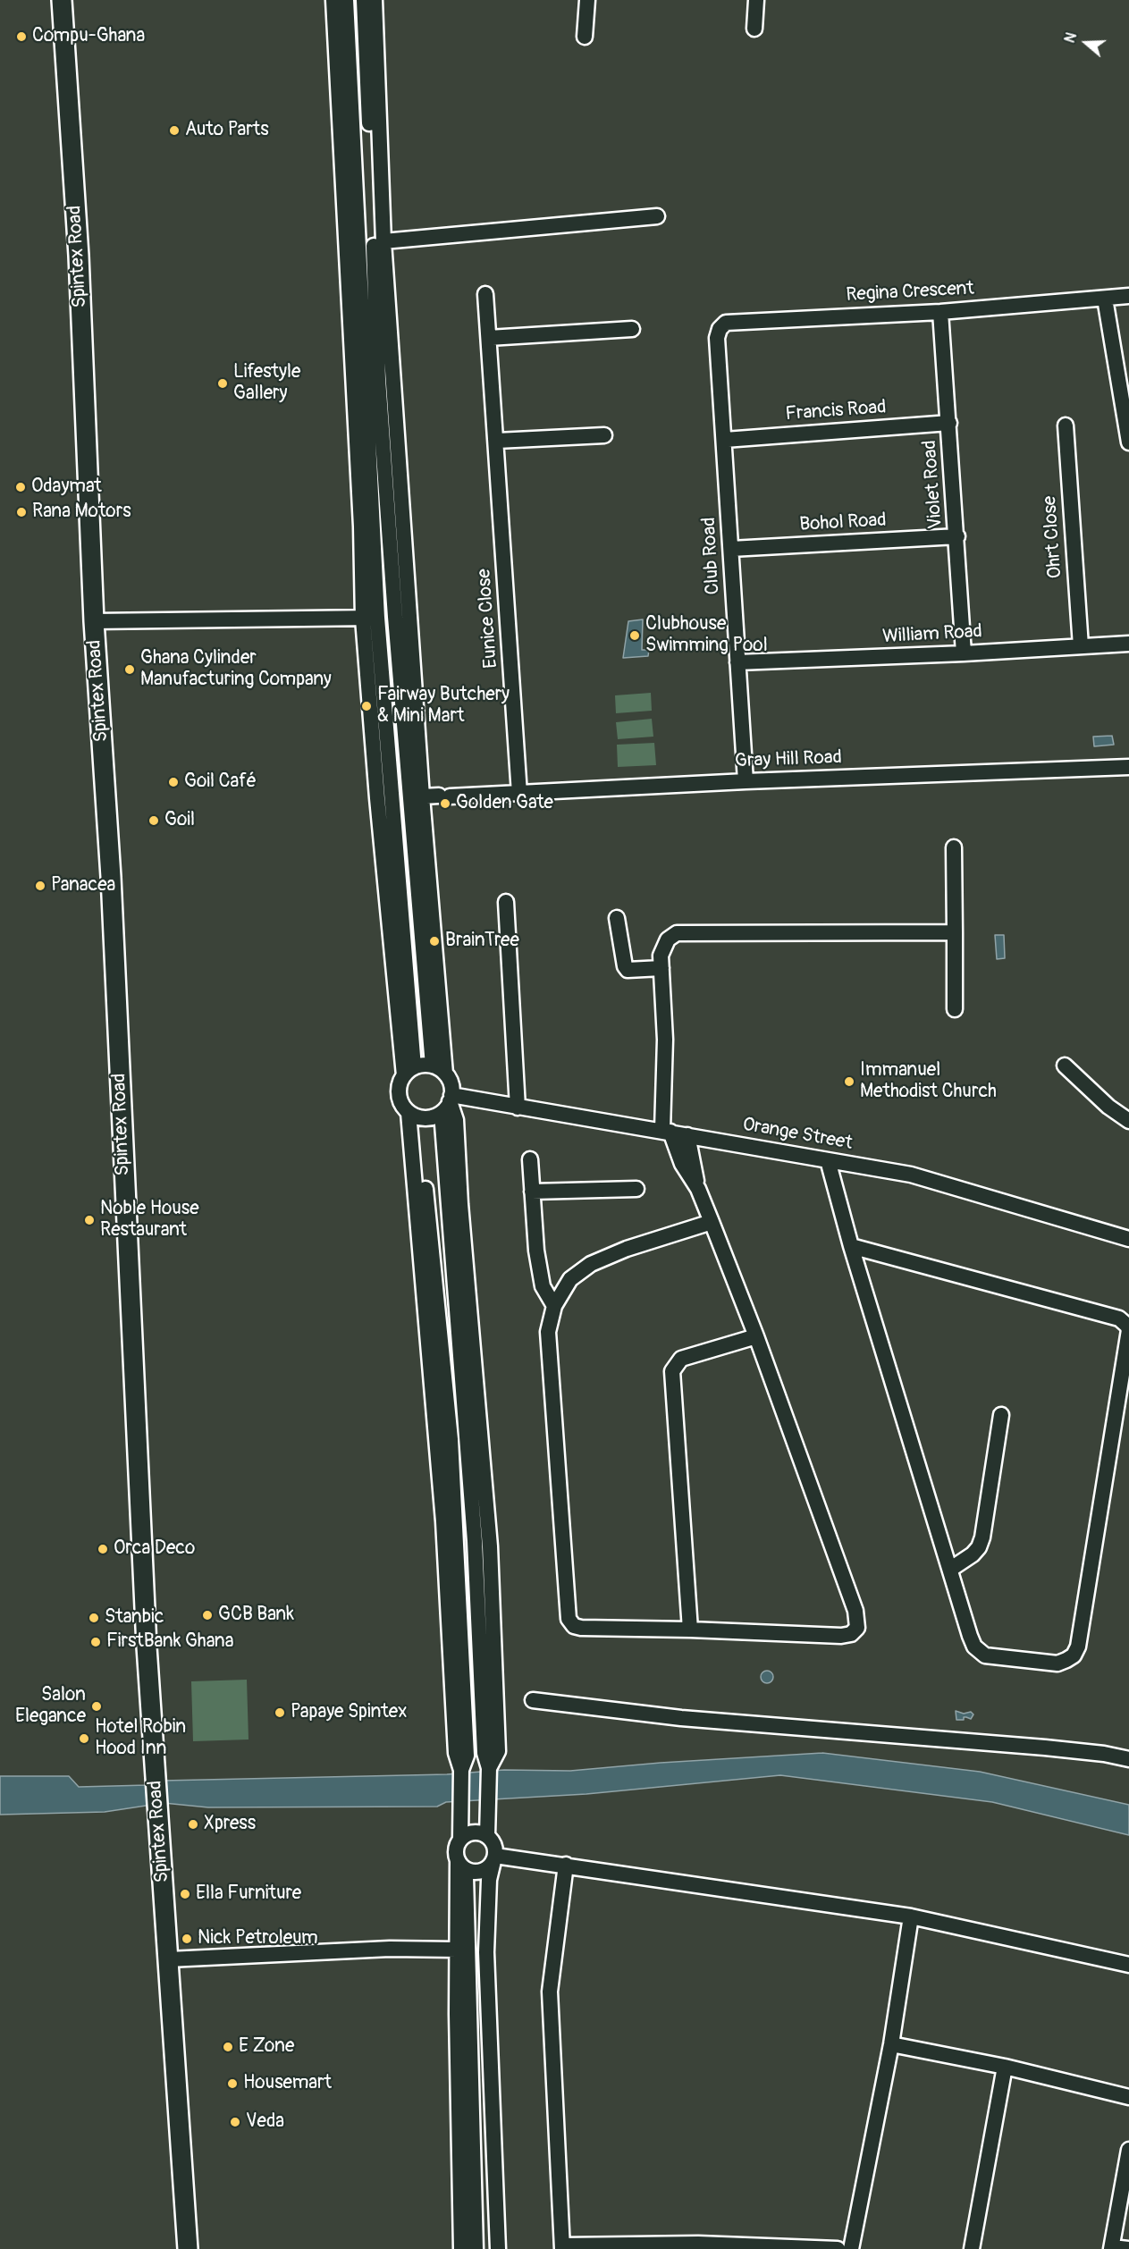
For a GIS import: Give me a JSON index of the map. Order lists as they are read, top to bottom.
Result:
{
  "streets": {
    "main road": ["Spintex Road"],
    "street": [
      "Regina Crescent",
      "Francis Road",
      "Violet Road",
      "Bohol Road",
      "Ohrt Close",
      "Club Road",
      "Eunice Close",
      "William Road",
      "Gray Hill Road",
      "Orange Street"
    ]
  },
  "crossings": [
    ["Regina Crescent", "Violet Road"],
    ["Regina Crescent", "Club Road"],
    ["Francis Road", "Violet Road"],
    ["Francis Road", "Club Road"],
    ["Violet Road", "Bohol Road"],
    ["Violet Road", "William Road"],
    ["Bohol Road", "Club Road"],
    ["Ohrt Close", "William Road"],
    ["Club Road", "William Road"],
    ["Club Road", "Gray Hill Road"],
    ["Eunice Close", "Gray Hill Road"]
  ],
  "places": [
    "Compu-Ghana",
    "Auto Parts",
    "Lifestyle Gallery",
    "Odaymat",
    "Rana Motors",
    "Clubhouse Swimming Pool",
    "Ghana Cylinder Manufacturing Company",
    "Fairway Butchery & Mini Mart",
    "Goil Café",
    "Golden Gate",
    "Goil",
    "Panacea",
    "BrainTree",
    "Immanuel Methodist Church",
    "Noble House Restaurant",
    "Orca Deco",
    "GCB Bank",
    "Stanbic",
    "FirstBank Ghana",
    "Salon Elegance",
    "Papaye Spintex",
    "Hotel Robin Hood Inn",
    "Xpress",
    "Ella Furniture",
    "Nick Petroleum",
    "E Zone",
    "Housemart",
    "Veda"
  ],
  "north": "left"
}
